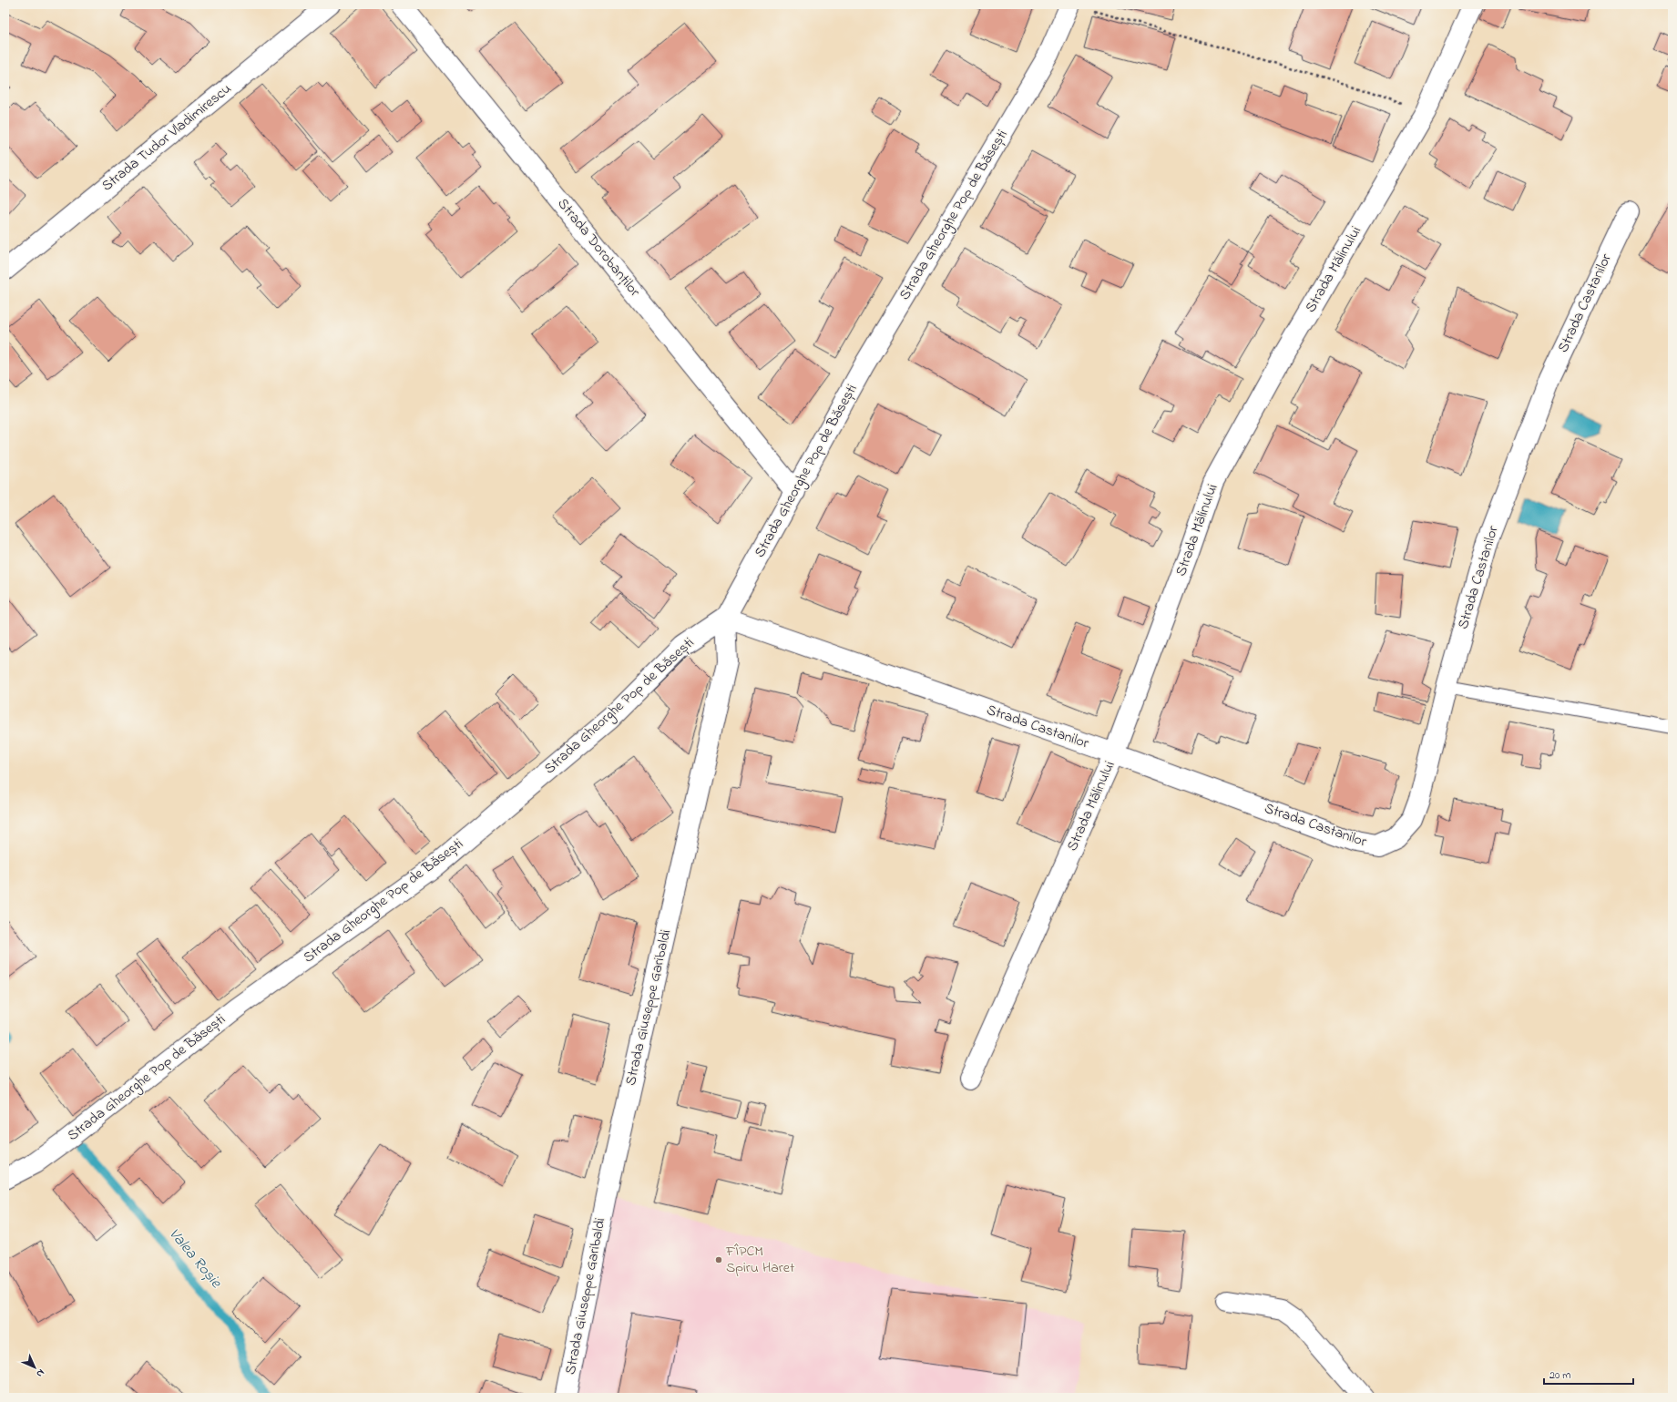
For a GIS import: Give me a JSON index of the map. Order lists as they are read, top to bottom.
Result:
{
  "streets": {
    "street": [
      "Strada Tudor Vladimirescu",
      "Strada Gheorghe Pop de Băsești",
      "Strada Dorobanților",
      "Strada Mălinului",
      "Strada Castanilor",
      "Strada Giuseppe Garibaldi"
    ]
  },
  "crossings": [
    ["Strada Gheorghe Pop de Băsești", "Strada Dorobanților"],
    ["Strada Gheorghe Pop de Băsești", "Strada Castanilor"],
    ["Strada Gheorghe Pop de Băsești", "Strada Giuseppe Garibaldi"],
    ["Strada Mălinului", "Strada Castanilor"],
    ["Strada Castanilor", "Strada Giuseppe Garibaldi"]
  ],
  "water": ["Valea Roșie"],
  "places": ["FÎPCM Spiru Haret"],
  "scale_bar": "20 m",
  "north": "bottom right"
}
